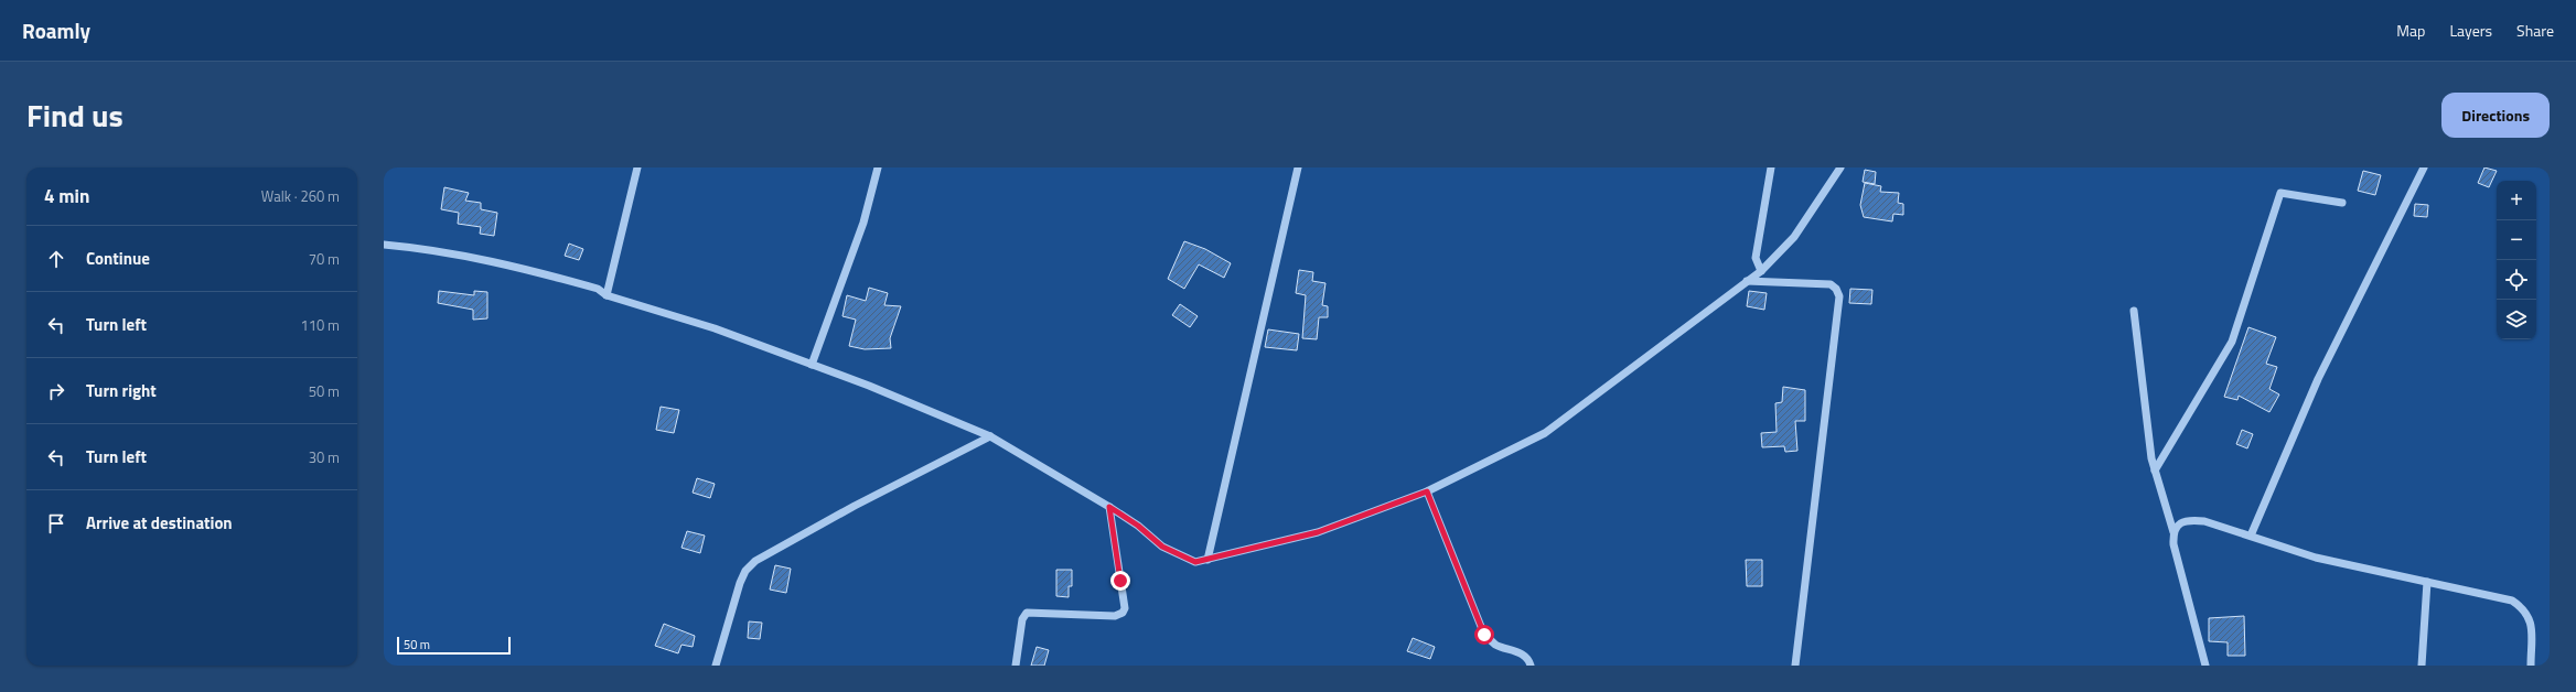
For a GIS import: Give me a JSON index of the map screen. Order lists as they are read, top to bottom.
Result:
{
  "scale_bar": "50 m",
  "page": {
    "header": "Roamly",
    "nav": ["Map", "Layers", "Share"],
    "title": "Find us",
    "buttons": "Directions",
    "heading": ["4 min", "Walk · 260 m"],
    "map_buttons": ["+", "−"],
    "list": [
      ["Continue", "70 m"],
      ["Turn left", "110 m"],
      ["Turn right", "50 m"],
      ["Turn left", "30 m"],
      "Arrive at destination"
    ],
    "scale": "50 m"
  }
}
